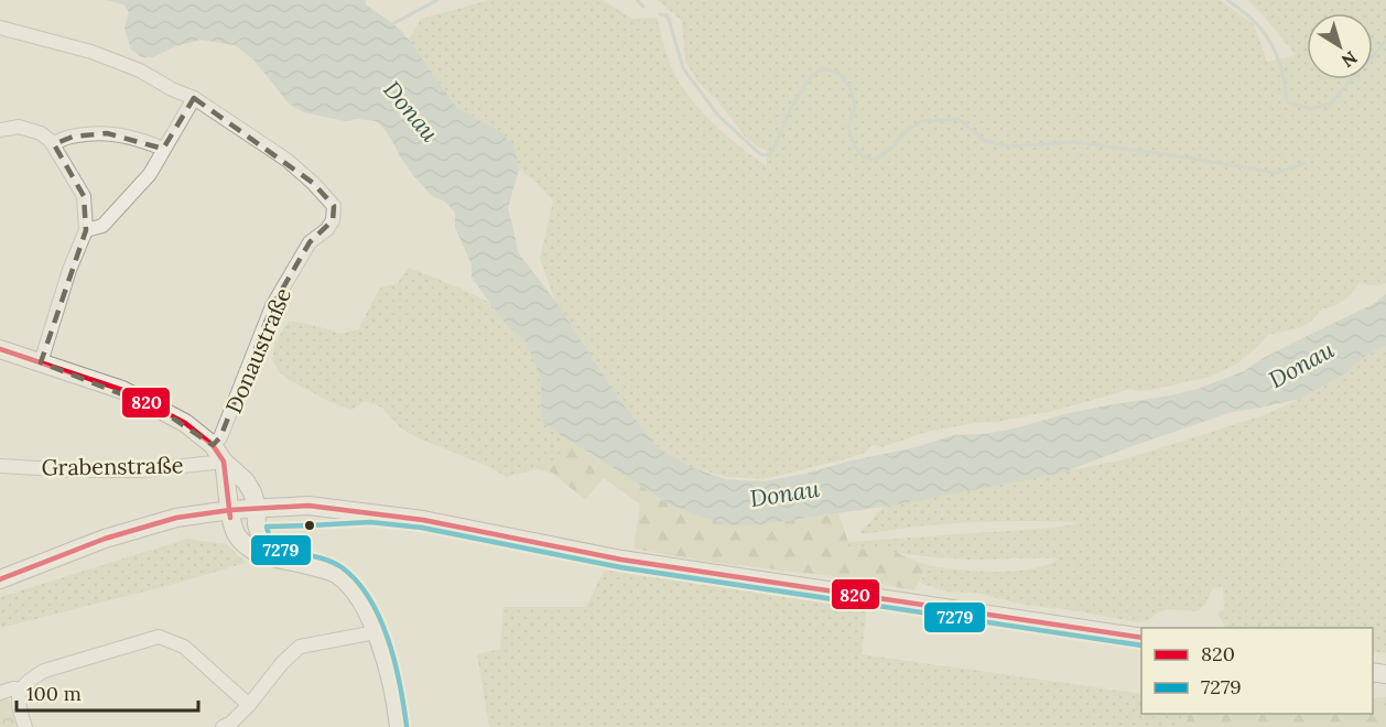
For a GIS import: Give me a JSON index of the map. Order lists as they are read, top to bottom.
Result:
{
  "streets": {
    "street": ["Donaustraße", "Grabenstraße"]
  },
  "water": ["Donau"],
  "lines": ["transit line 820", "transit line 7279"],
  "legend": ["820", "7279"],
  "scale_bar": "100 m",
  "north": "bottom right"
}
